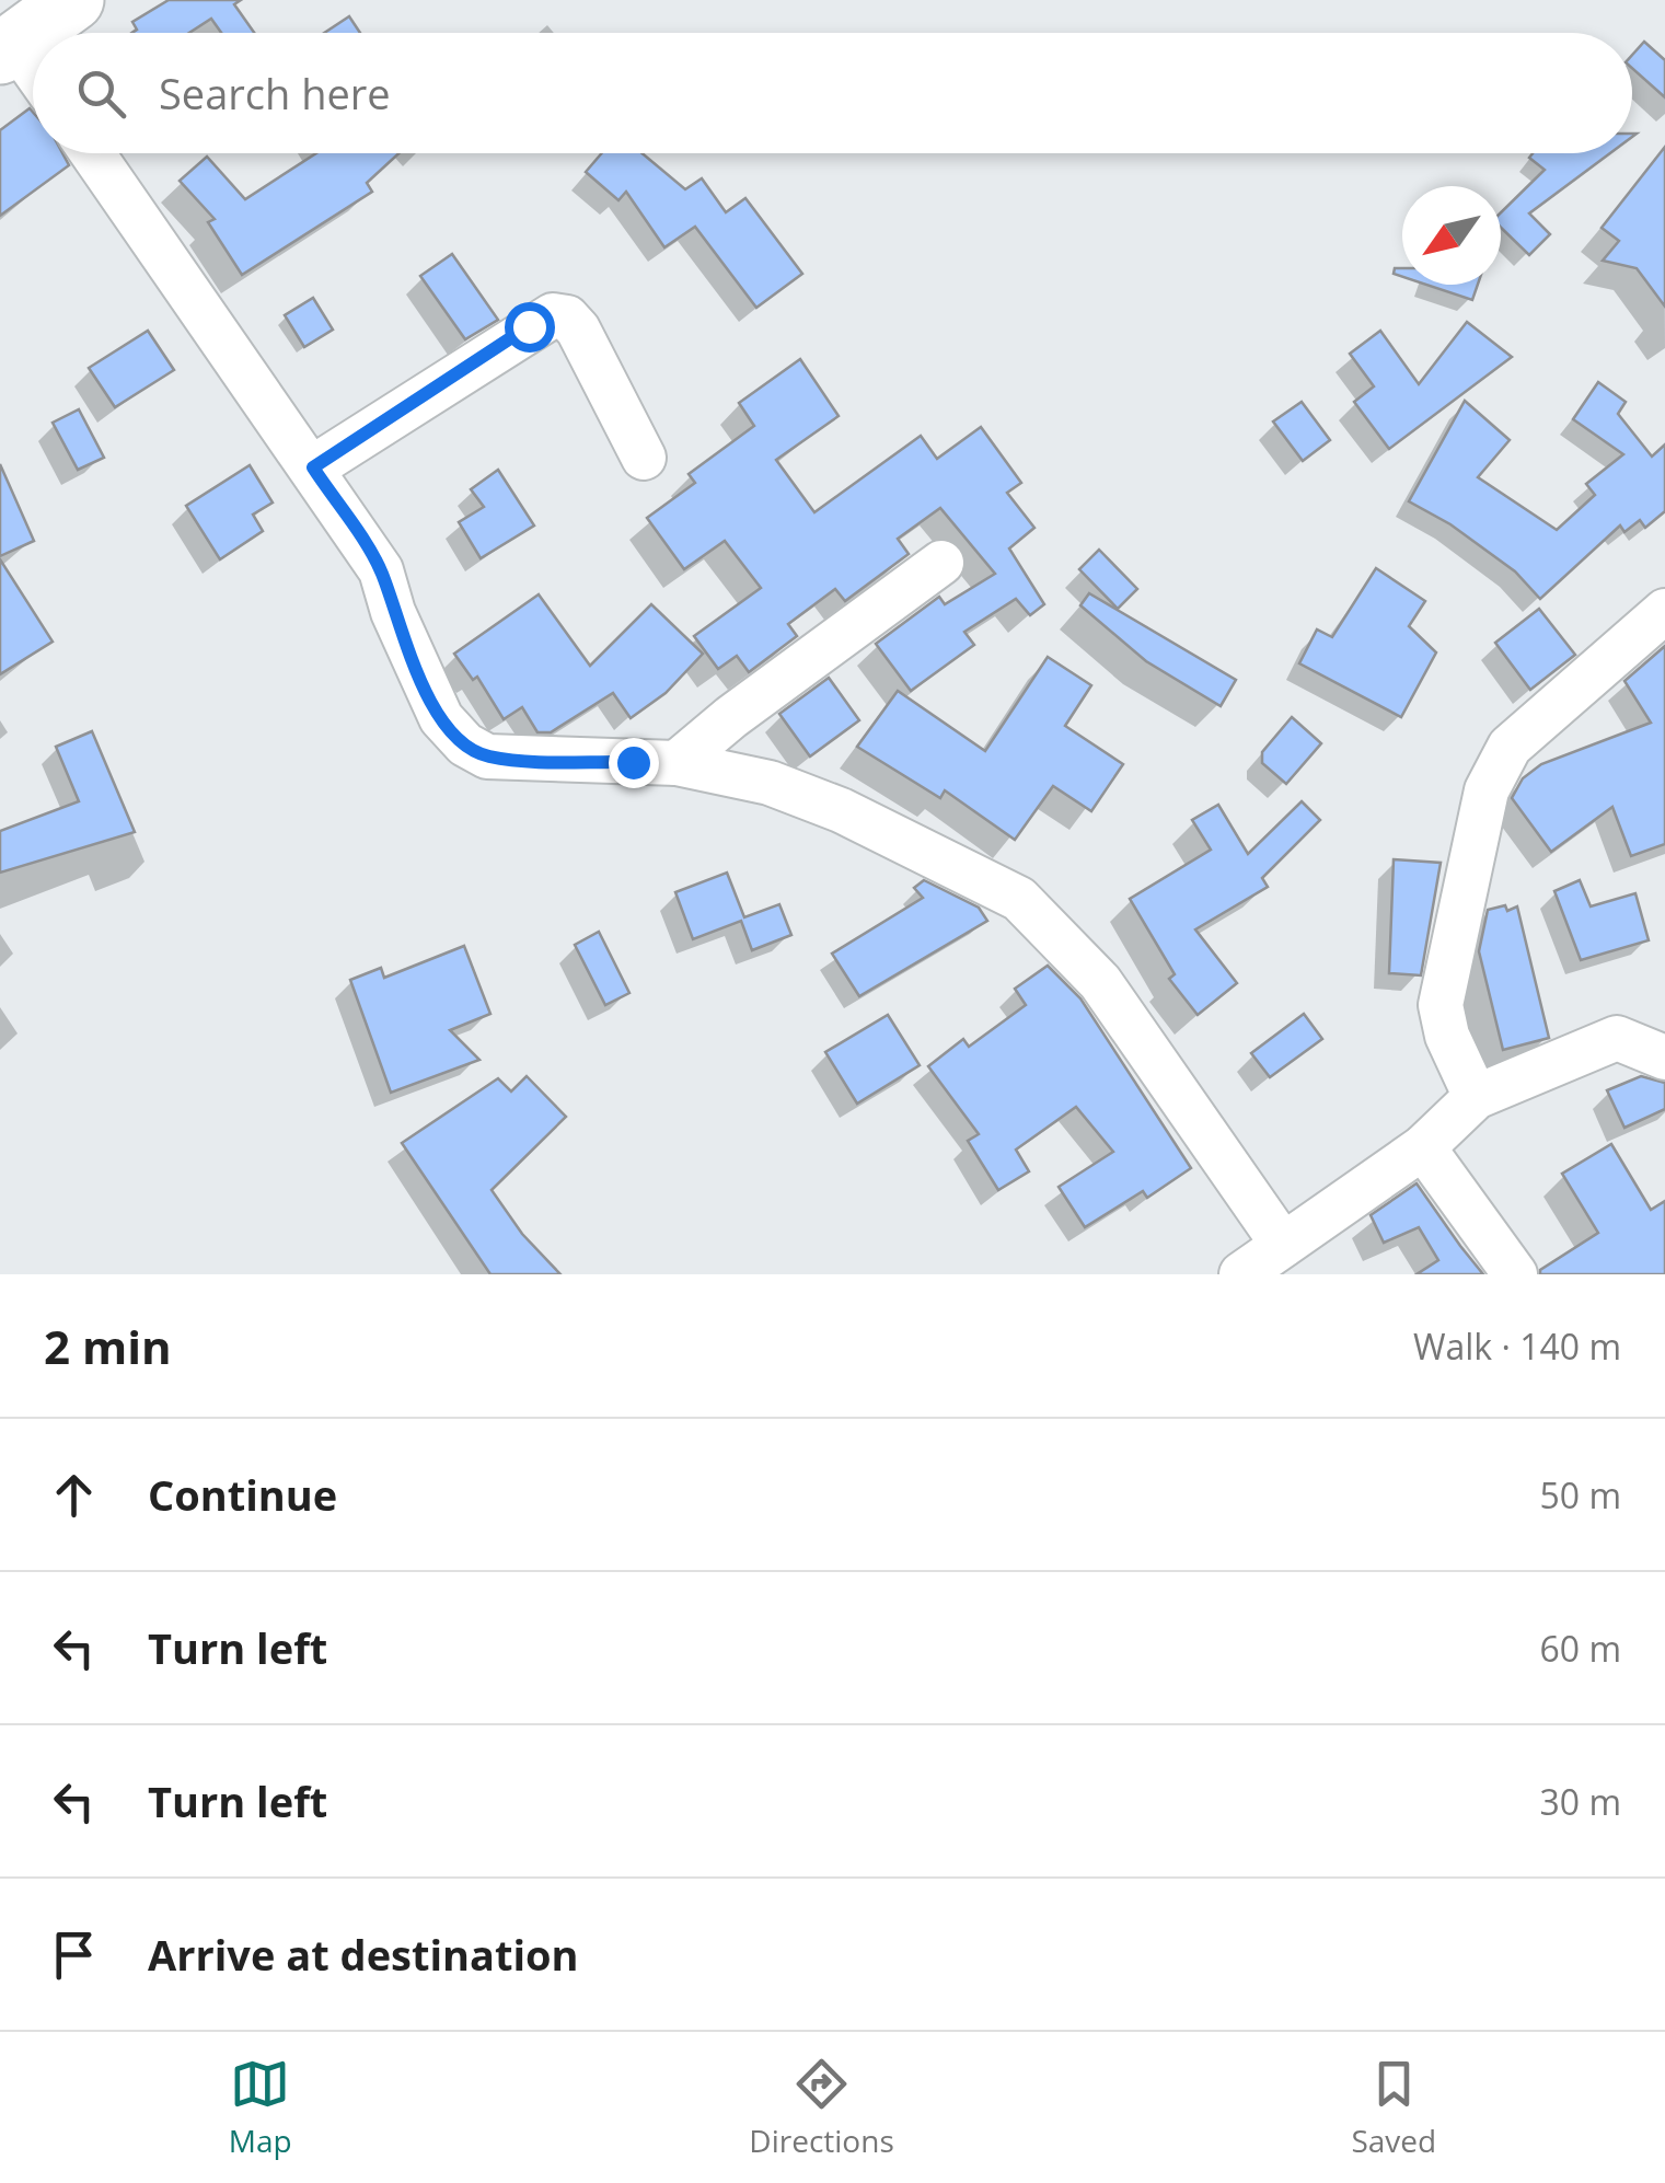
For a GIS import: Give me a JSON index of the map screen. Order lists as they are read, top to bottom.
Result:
{
  "north": "bottom left",
  "page": {
    "search": "Search here",
    "heading": ["2 min", "Walk · 140 m"],
    "list": [
      ["Continue", "50 m"],
      ["Turn left", "60 m"],
      ["Turn left", "30 m"],
      "Arrive at destination"
    ],
    "nav": ["Map", "Directions", "Saved"]
  }
}
